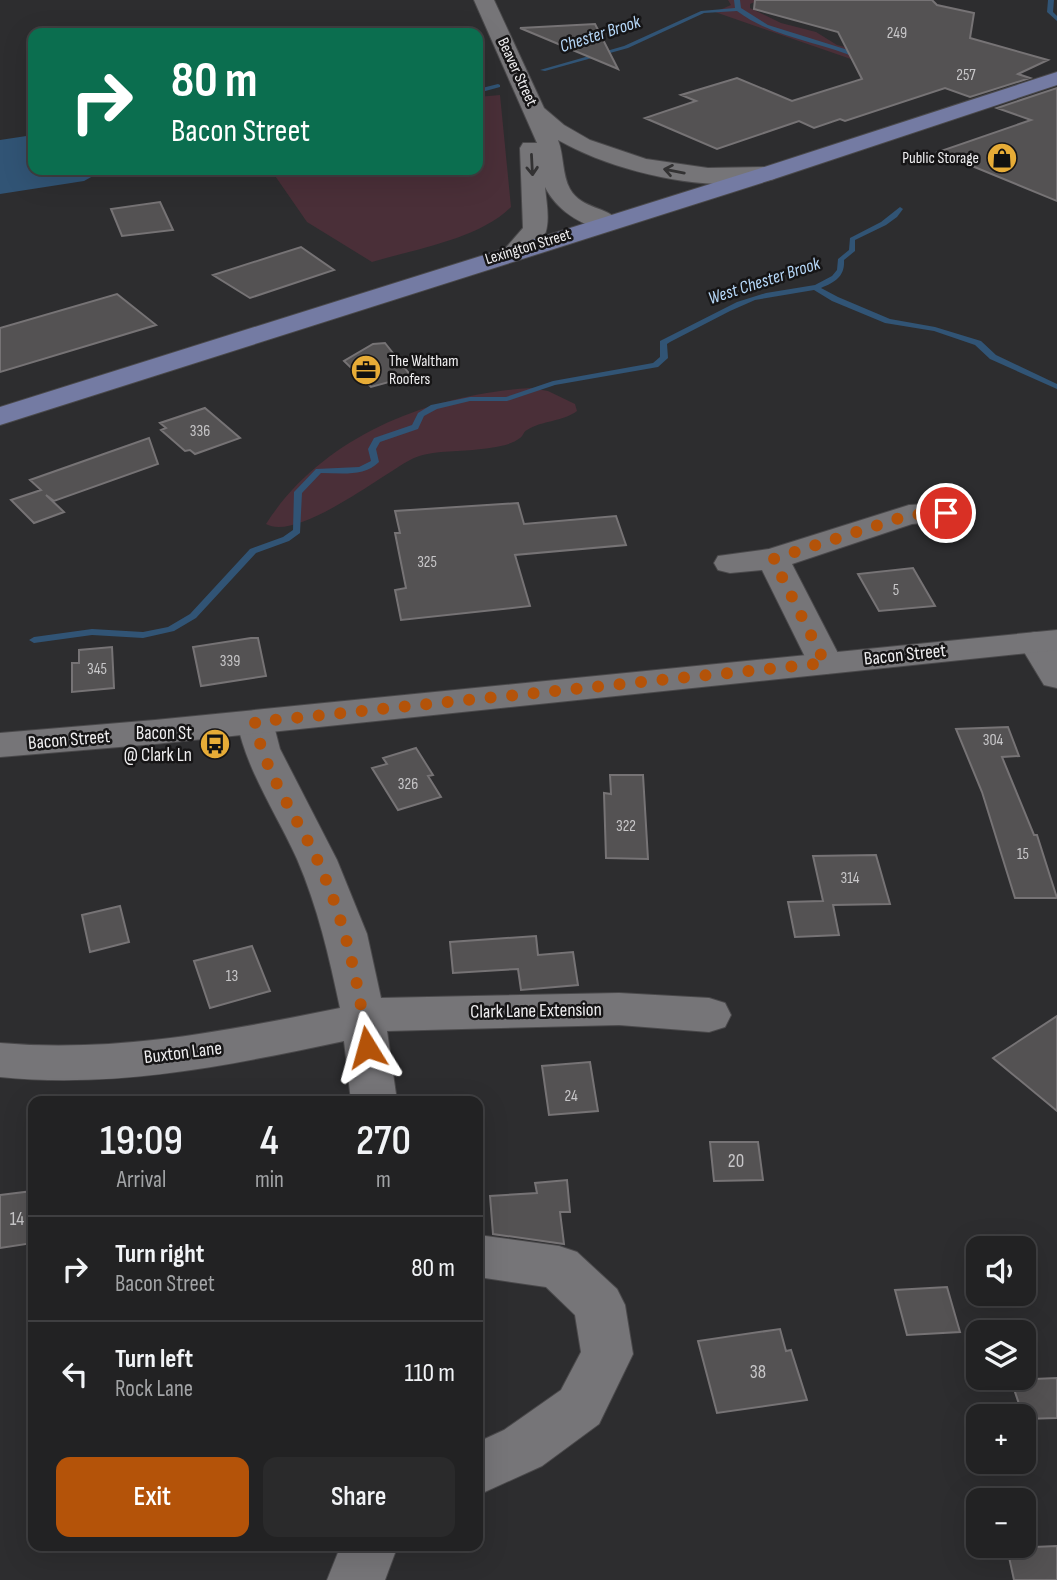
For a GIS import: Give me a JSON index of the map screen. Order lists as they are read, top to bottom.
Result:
{
  "streets": {
    "main road": [
      "Beaver Street",
      "Lexington Street",
      "Bacon Street",
      "Clark Lane Extension",
      "Buxton Lane"
    ]
  },
  "crossings": [
    ["Beaver Street", "Lexington Street"],
    ["Clark Lane Extension", "Buxton Lane"]
  ],
  "water": ["Chester Brook", "West Chester Brook"],
  "places": {
    "shop": ["Public Storage"],
    "office": ["The Waltham Roofers"],
    "bus stop": ["Bacon St @ Clark Ln"]
  },
  "house_numbers": [
    "249",
    "257",
    "336",
    "325",
    "5",
    "339",
    "345",
    "304",
    "326",
    "322",
    "15",
    "314",
    "13",
    "24",
    "20",
    "14",
    "38"
  ],
  "page": {
    "turn": ["80 m", "Bacon Street"],
    "eta": [
      "19:09",
      "Arrival",
      "4",
      "min",
      "270",
      "m"
    ],
    "list": [
      {
        "name": "Turn right",
        "note": "Bacon Street",
        "value": "80 m"
      },
      {
        "name": "Turn left",
        "note": "Rock Lane",
        "value": "110 m"
      }
    ],
    "map_buttons": ["+", "−"],
    "buttons": ["Exit", "Share"]
  }
}
